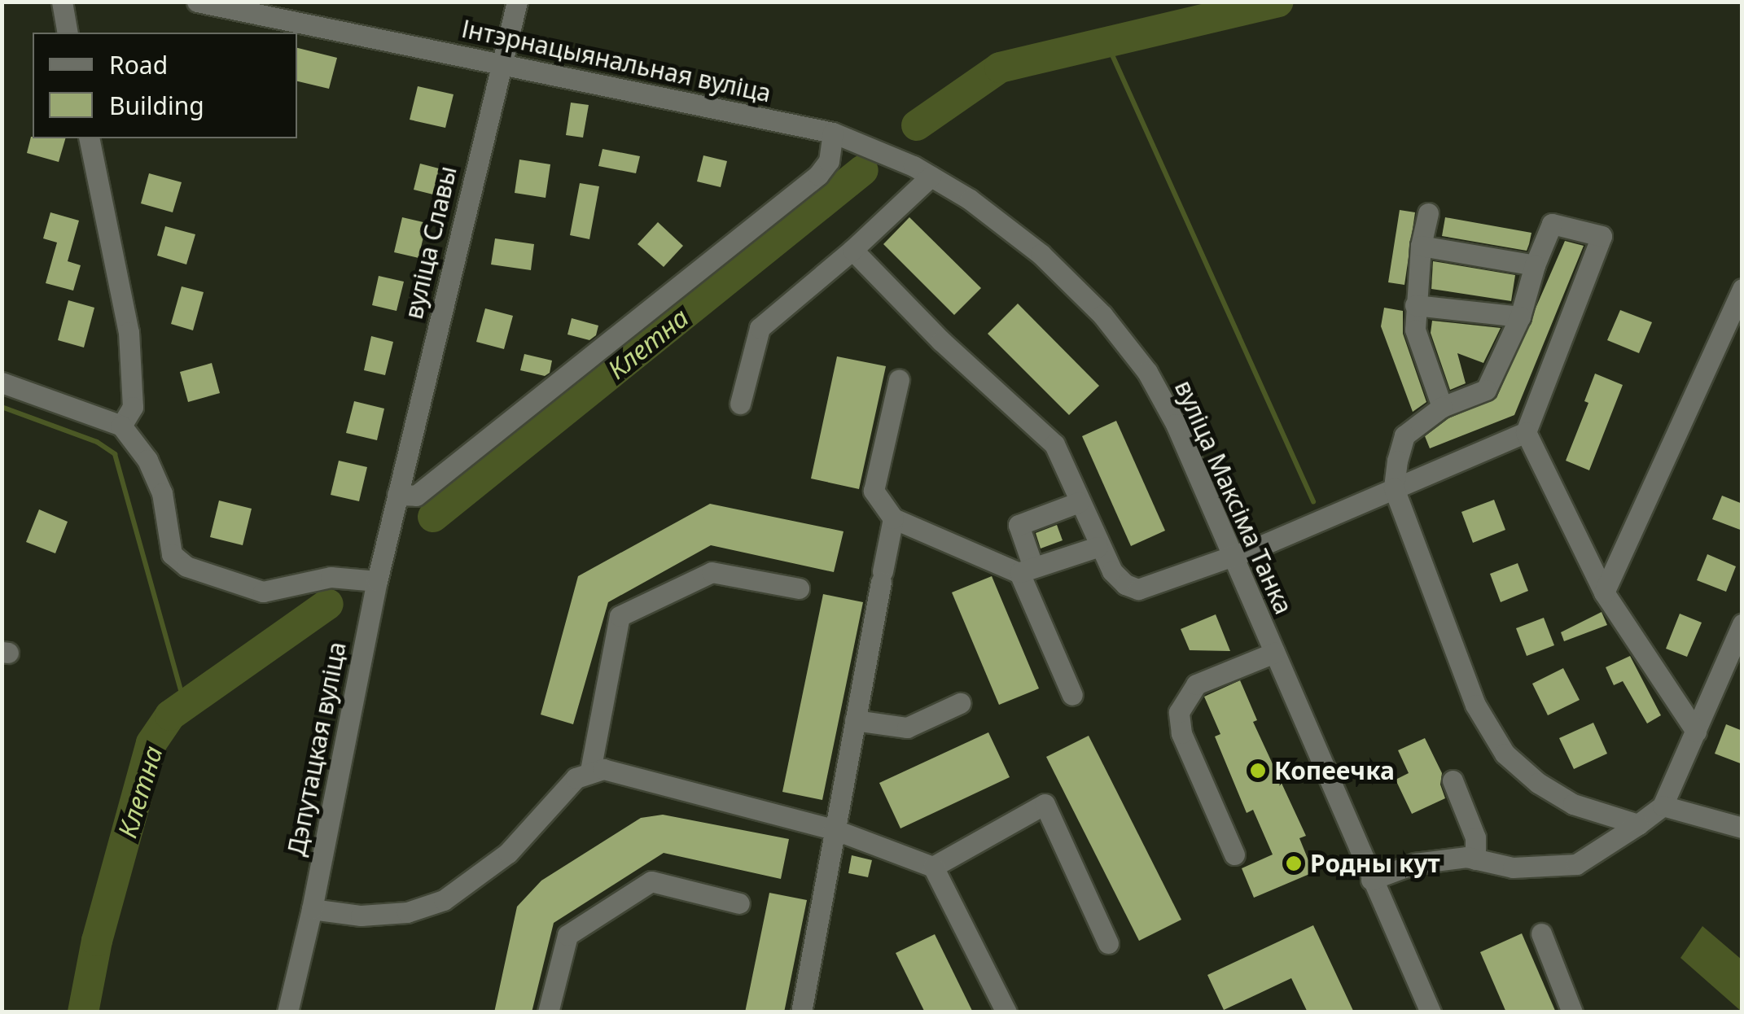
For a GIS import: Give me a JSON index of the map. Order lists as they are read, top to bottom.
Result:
{
  "streets": {
    "street": [
      "Інтэрнацыянальная вуліца",
      "вуліца Славы",
      "вуліца Максіма Танка",
      "Дэпутацкая вуліца"
    ]
  },
  "crossings": [
    ["Інтэрнацыянальная вуліца", "вуліца Славы"],
    ["Інтэрнацыянальная вуліца", "вуліца Максіма Танка"],
    ["вуліца Славы", "Дэпутацкая вуліца"]
  ],
  "water": ["Клетна"],
  "places": ["Копеечка", "Родны кут"],
  "legend": ["Road", "Building"]
}
